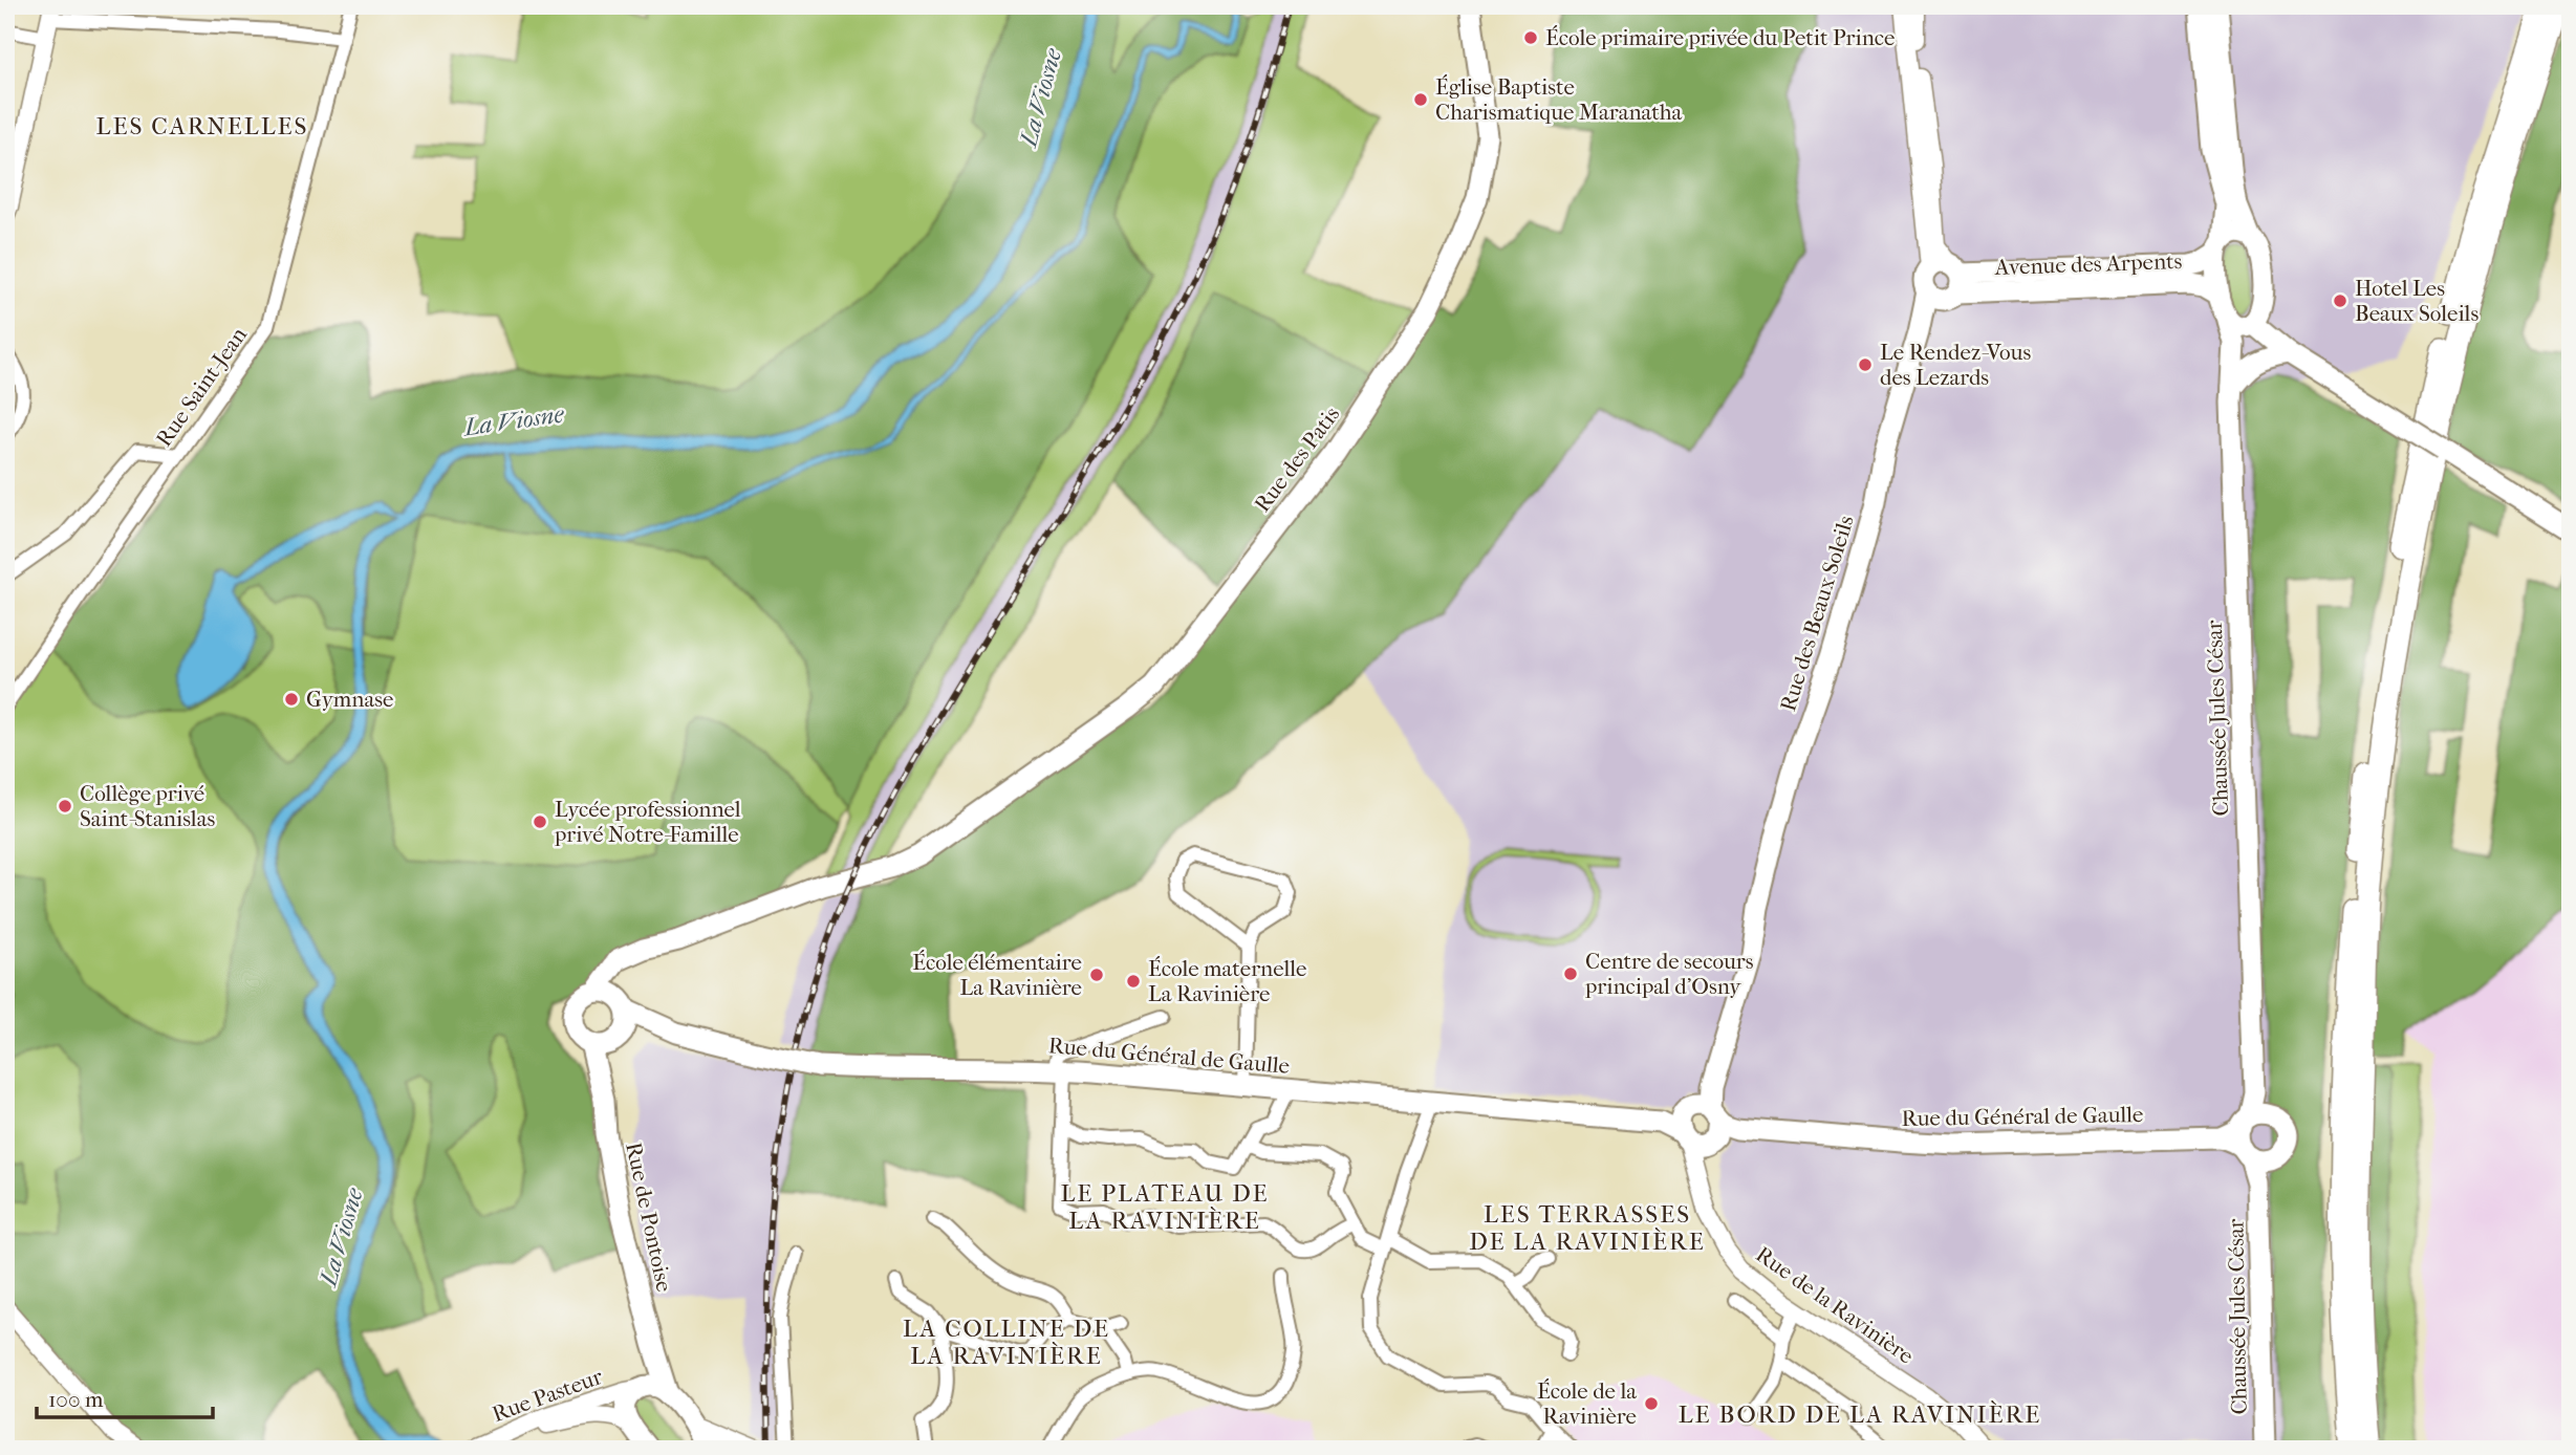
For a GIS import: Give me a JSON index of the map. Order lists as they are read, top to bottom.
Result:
{
  "streets": {
    "main road": [
      "Avenue des Arpents",
      "Rue des Patis",
      "Rue des Beaux Soleils",
      "Chaussée Jules César",
      "Rue du Général de Gaulle",
      "Rue de Pontoise"
    ],
    "street": ["Rue Saint-Jean", "Rue de la Ravinière", "Rue Pasteur"]
  },
  "crossings": [
    ["Avenue des Arpents", "Rue des Beaux Soleils"],
    ["Avenue des Arpents", "Chaussée Jules César"],
    ["Rue des Patis", "Rue du Général de Gaulle"],
    ["Rue des Patis", "Rue de Pontoise"],
    ["Rue des Beaux Soleils", "Rue du Général de Gaulle"],
    ["Rue des Beaux Soleils", "Rue de la Ravinière"],
    ["Chaussée Jules César", "Rue du Général de Gaulle"],
    ["Rue du Général de Gaulle", "Rue de Pontoise"],
    ["Rue du Général de Gaulle", "Rue de la Ravinière"]
  ],
  "districts": [
    "LES CARNELLES",
    "LE PLATEAU DE LA RAVINIÈRE",
    "LES TERRASSES DE LA RAVINIÈRE",
    "LA COLLINE DE LA RAVINIÈRE",
    "LE BORD DE LA RAVINIÈRE"
  ],
  "water": ["La Viosne"],
  "places": [
    "École primaire privée du Petit Prince",
    "Église Baptiste Charismatique Maranatha",
    "Hotel Les Beaux Soleils",
    "Le Rendez-Vous des Lezards",
    "Gymnase",
    "Collège privé Saint-Stanislas",
    "Lycée professionnel privé Notre-Famille",
    "Centre de secours principal d'Osny",
    "École élémentaire La Ravinière",
    "École maternelle La Ravinière",
    "École de la Ravinière"
  ],
  "scale_bar": "100 m"
}
